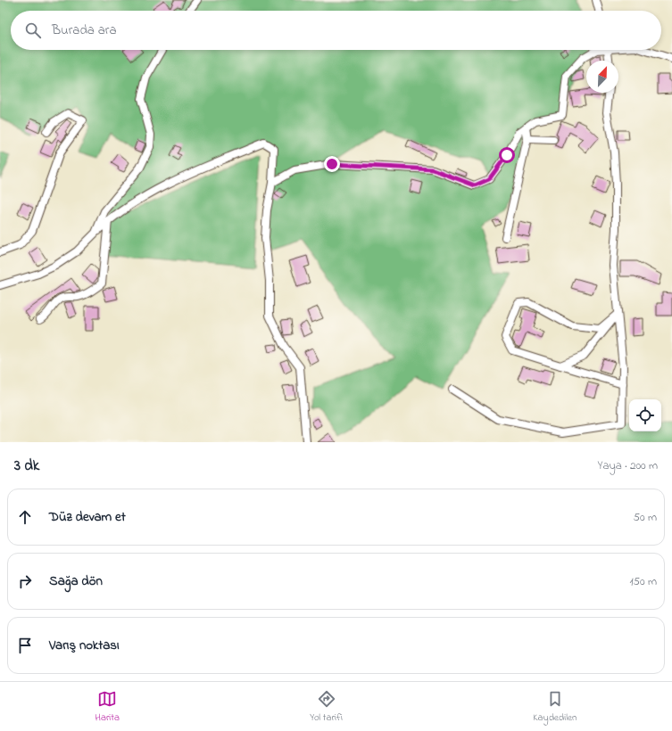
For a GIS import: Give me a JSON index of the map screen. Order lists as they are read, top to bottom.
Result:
{
  "north": "top right",
  "page": {
    "search": "Burada ara",
    "heading": ["3 dk", "Yaya · 200 m"],
    "list": [
      ["Düz devam et", "50 m"],
      ["Sağa dön", "150 m"],
      "Varış noktası"
    ],
    "nav": ["Harita", "Yol tarifi", "Kaydedilen"]
  }
}
